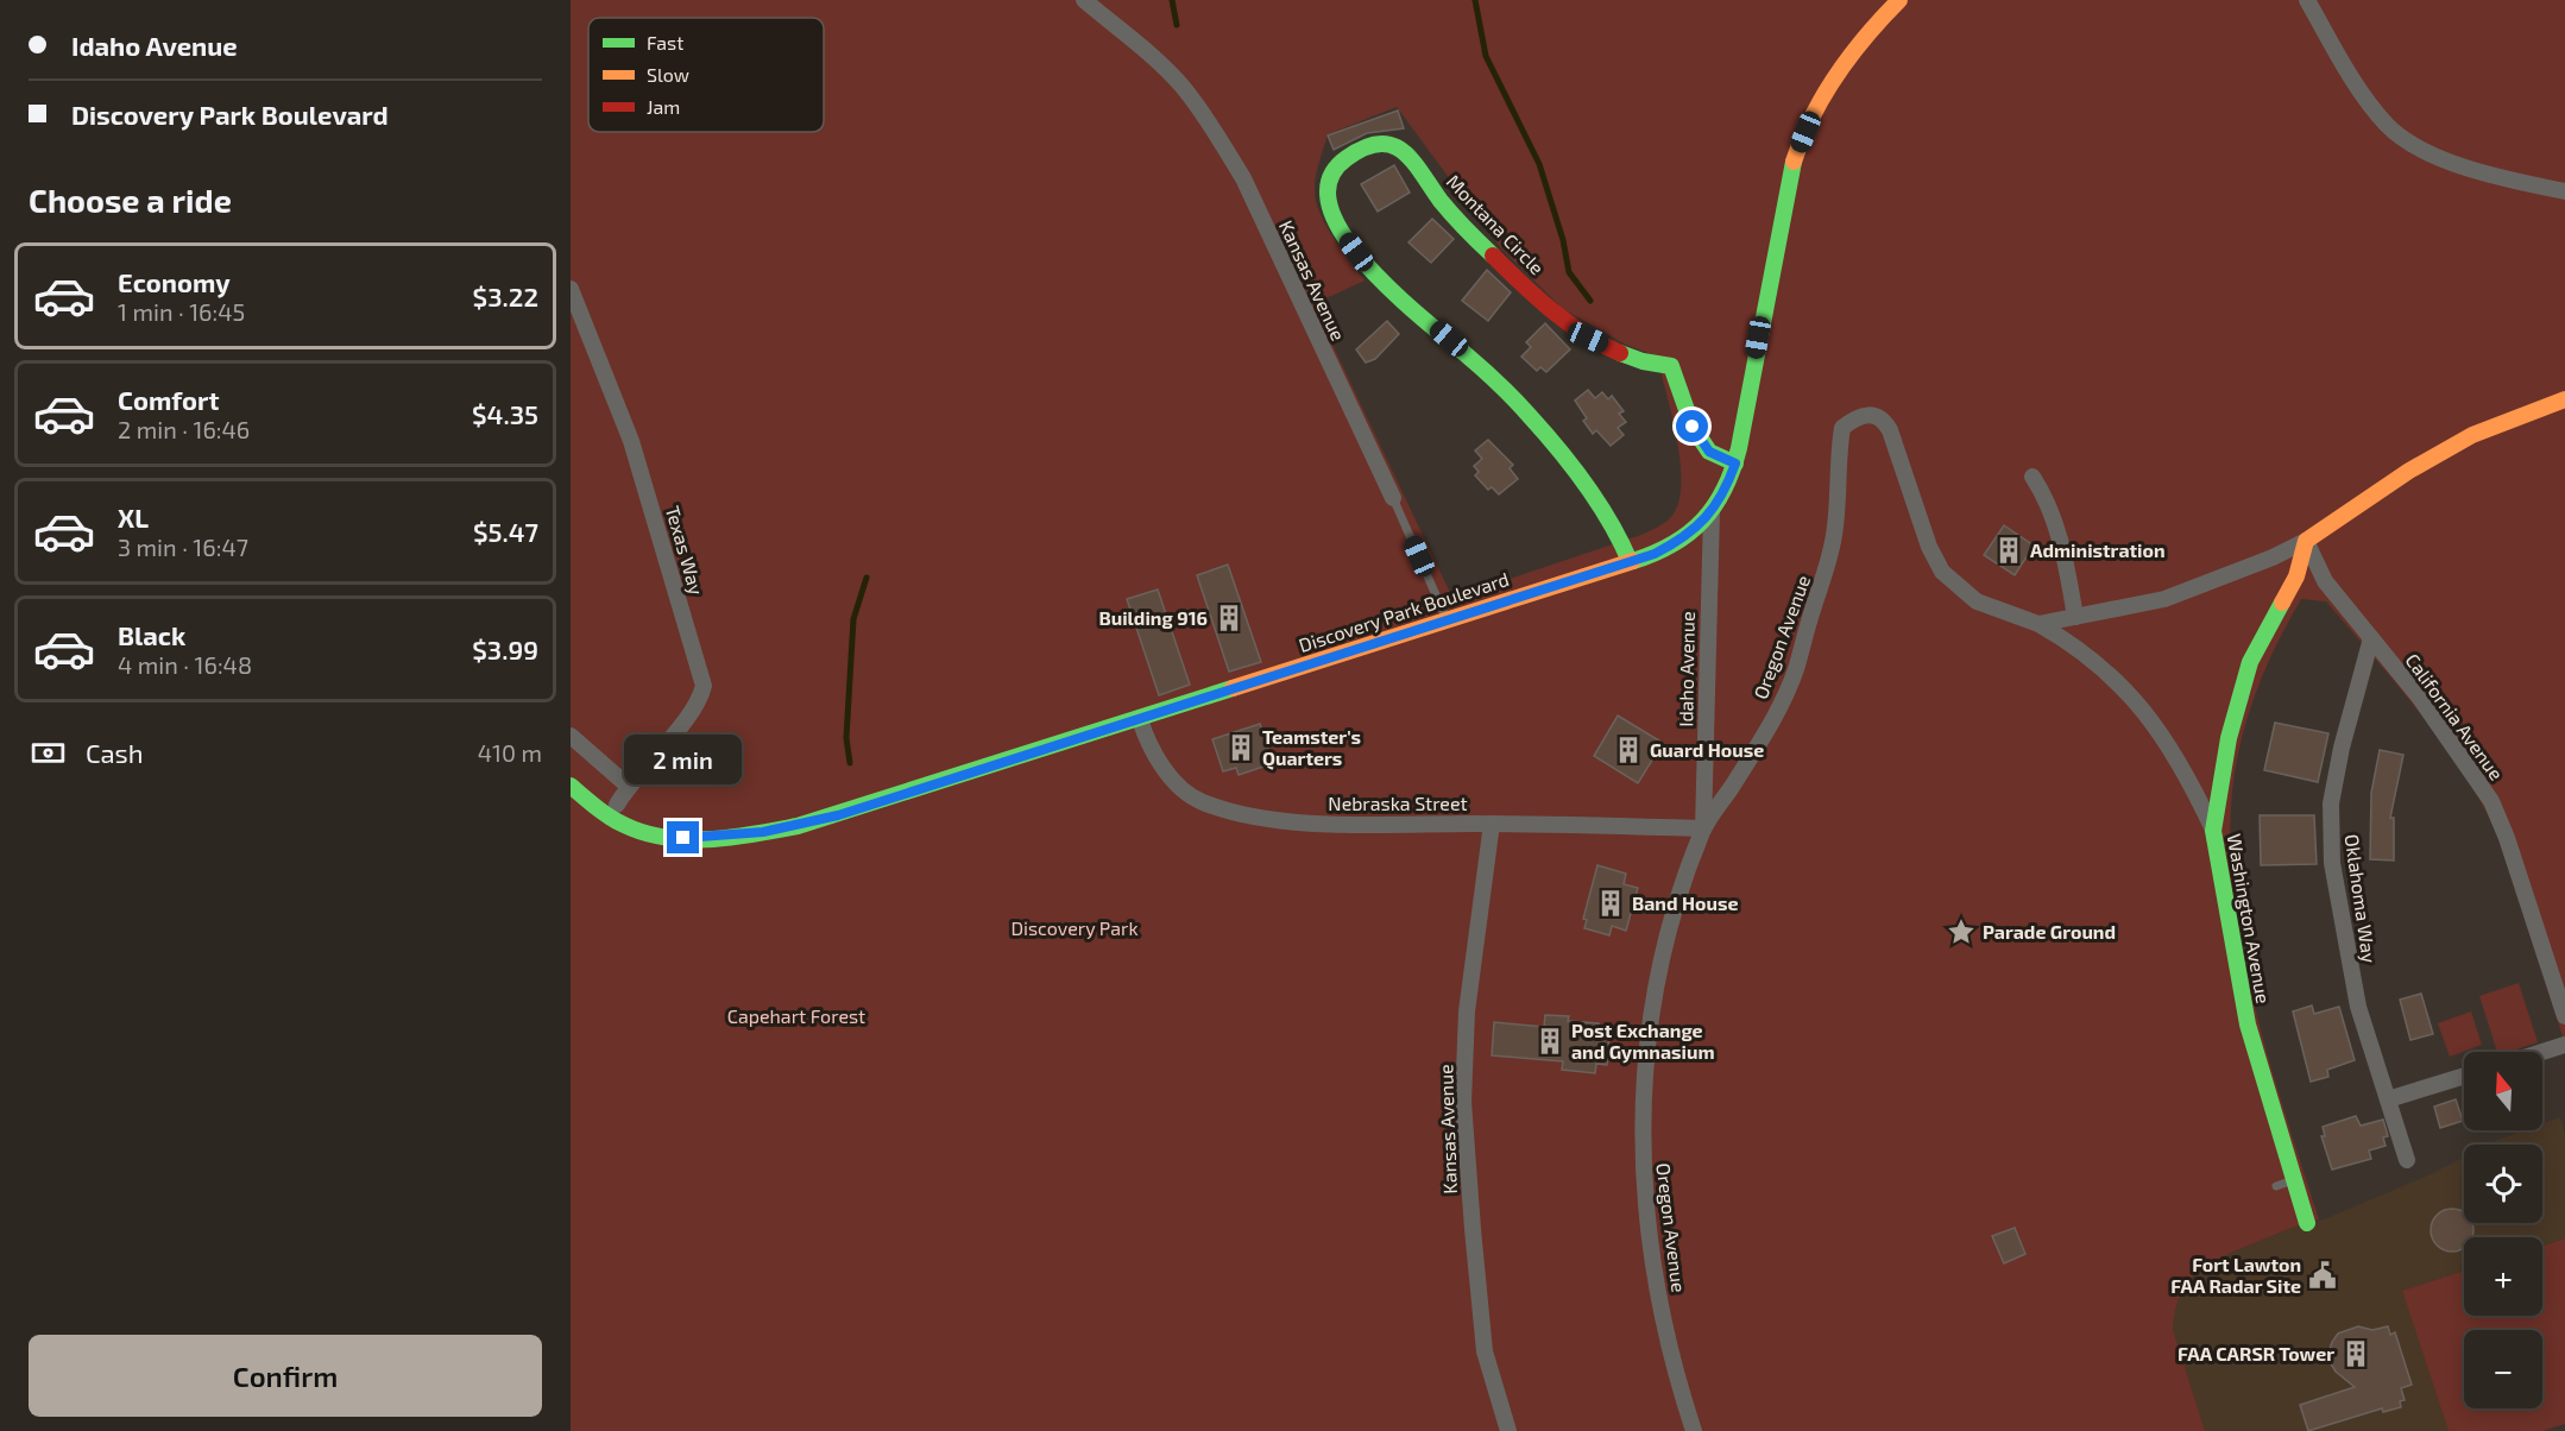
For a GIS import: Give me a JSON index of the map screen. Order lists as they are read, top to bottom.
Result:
{
  "streets": {
    "street": [
      "Montana Circle",
      "Kansas Avenue",
      "Texas Way",
      "Discovery Park Boulevard",
      "Oregon Avenue",
      "Idaho Avenue",
      "California Avenue",
      "Nebraska Street",
      "Oklahoma Way",
      "Washington Avenue"
    ]
  },
  "crossings": [
    ["Montana Circle", "Discovery Park Boulevard"],
    ["Kansas Avenue", "Discovery Park Boulevard"],
    ["Kansas Avenue", "Nebraska Street"],
    ["Discovery Park Boulevard", "Idaho Avenue"],
    ["Discovery Park Boulevard", "Nebraska Street"],
    ["Oregon Avenue", "Idaho Avenue"],
    ["Oregon Avenue", "Nebraska Street"],
    ["Idaho Avenue", "Nebraska Street"],
    ["California Avenue", "Oklahoma Way"],
    ["California Avenue", "Washington Avenue"]
  ],
  "parks": ["Discovery Park", "Capehart Forest"],
  "places": {
    "building": [
      "Administration",
      "Building 916",
      "Teamster's Quarters",
      "Guard House",
      "Band House",
      "Post Exchange and Gymnasium",
      "FAA CARSR Tower"
    ],
    "place": ["Parade Ground"],
    "public building": ["Fort Lawton FAA Radar Site"]
  },
  "legend": ["Fast", "Slow", "Jam"],
  "north": "top",
  "page": {
    "banner": ["Idaho Avenue", "Discovery Park Boulevard"],
    "heading": "Choose a ride",
    "list": [
      {
        "name": "Economy",
        "note": "1 min · 16:45",
        "value": "$3.22"
      },
      {
        "name": "Comfort",
        "note": "2 min · 16:46",
        "value": "$4.35"
      },
      {
        "name": "XL",
        "note": "3 min · 16:47",
        "value": "$5.47"
      },
      {
        "name": "Black",
        "note": "4 min · 16:48",
        "value": "$3.99"
      }
    ],
    "pay": ["Cash", "410 m"],
    "bubble": "2 min",
    "map_buttons": ["+", "−"],
    "buttons": "Confirm"
  }
}
